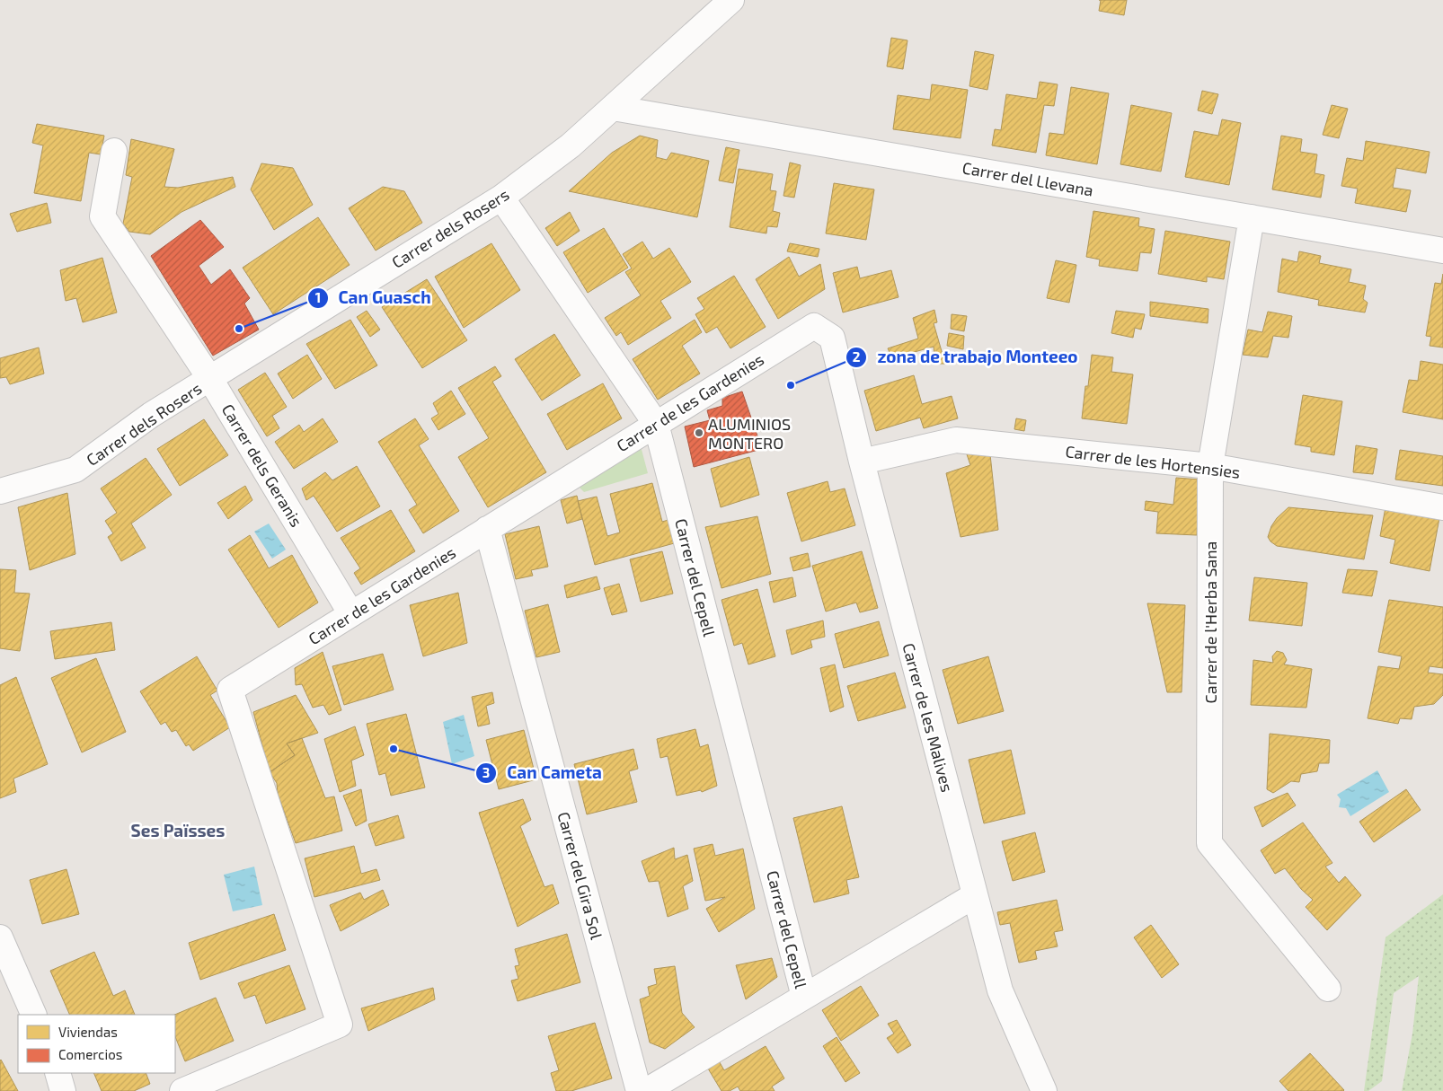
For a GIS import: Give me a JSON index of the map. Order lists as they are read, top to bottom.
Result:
{
  "streets": {
    "street": [
      "Carrer del Llevana",
      "Carrer dels Rosers",
      "Carrer de les Gardenies",
      "Carrer de les Hortensies",
      "Carrer dels Geranis",
      "Carrer del Cepell",
      "Carrer de l'Herba Sana",
      "Carrer de les Malives",
      "Carrer del Gira Sol"
    ]
  },
  "crossings": [
    ["Carrer del Llevana", "Carrer dels Rosers"],
    ["Carrer del Llevana", "Carrer de l'Herba Sana"],
    ["Carrer dels Rosers", "Carrer dels Geranis"],
    ["Carrer dels Rosers", "Carrer del Cepell"],
    ["Carrer de les Gardenies", "Carrer dels Geranis"],
    ["Carrer de les Gardenies", "Carrer del Cepell"],
    ["Carrer de les Gardenies", "Carrer de les Malives"],
    ["Carrer de les Gardenies", "Carrer del Gira Sol"],
    ["Carrer de les Hortensies", "Carrer de l'Herba Sana"],
    ["Carrer de les Hortensies", "Carrer de les Malives"]
  ],
  "districts": ["Ses Païsses"],
  "places": [
    "Can Guasch",
    "zona de trabajo Monteeo",
    "ALUMINIOS MONTERO",
    "Can Cameta"
  ],
  "legend": ["Viviendas", "Comercios"]
}
